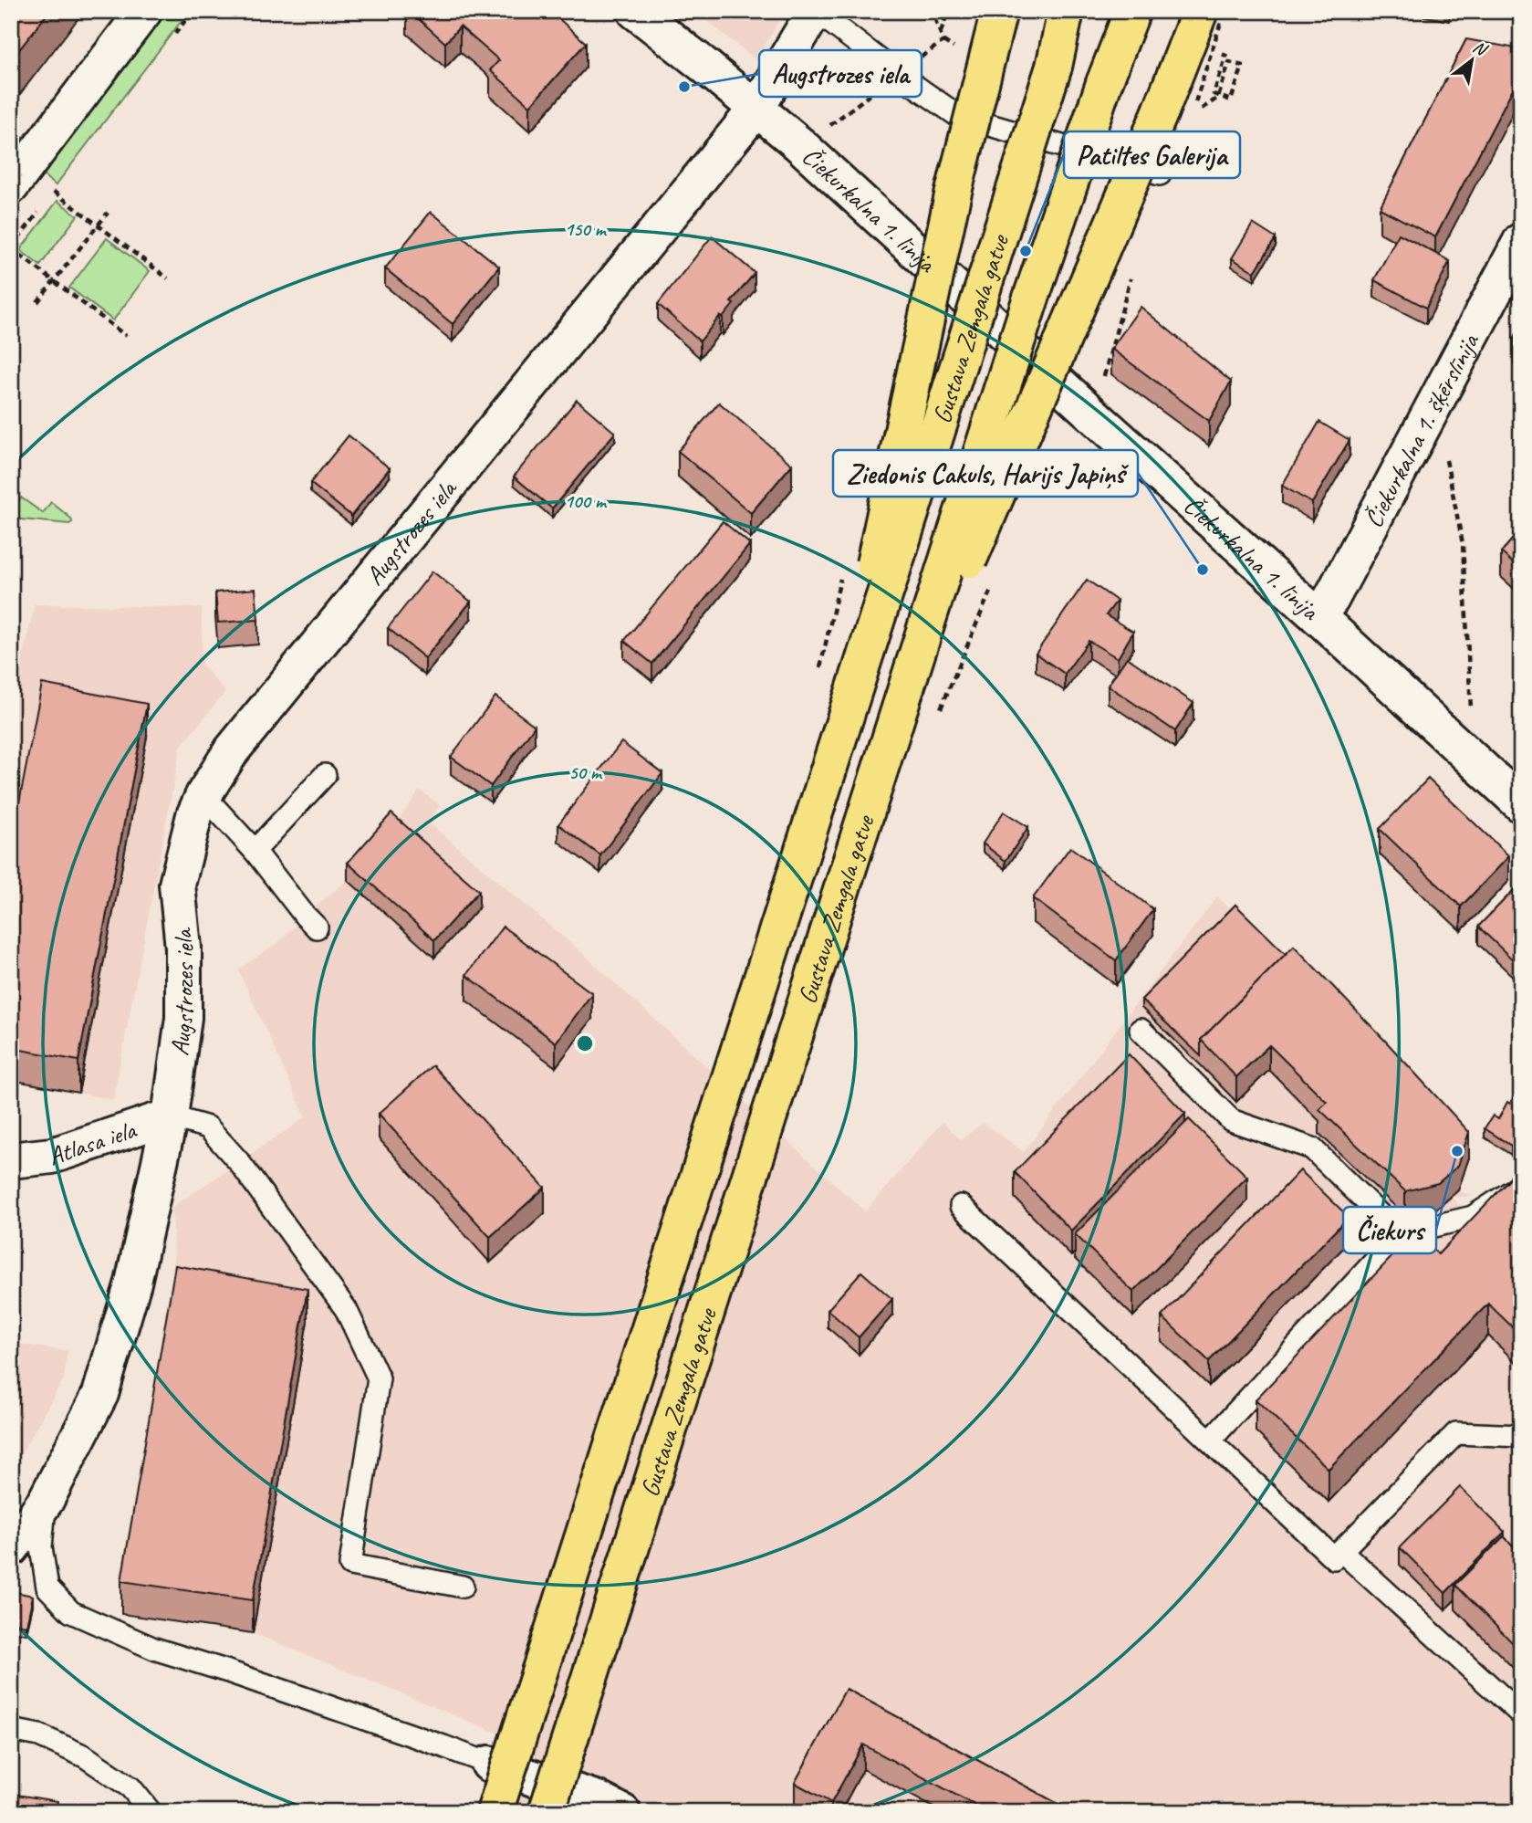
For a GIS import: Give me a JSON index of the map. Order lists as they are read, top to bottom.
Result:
{
  "streets": {
    "main road": ["Gustava Zemgala gatve"],
    "street": [
      "Čiekurkalna 1. līnija",
      "Čiekurkalna 1. šķērslīnija",
      "Augstrozes iela",
      "Atlasa iela"
    ]
  },
  "crossings": [
    ["Čiekurkalna 1. līnija", "Čiekurkalna 1. šķērslīnija"],
    ["Čiekurkalna 1. līnija", "Augstrozes iela"],
    ["Augstrozes iela", "Atlasa iela"]
  ],
  "places": [
    "Augstrozes iela",
    "Patiltes Galerija",
    "Ziedonis Cakuls, Harijs Japiņš",
    "Čiekurs"
  ],
  "north": "top right",
  "rings": ["150 m", "100 m", "50 m"]
}
